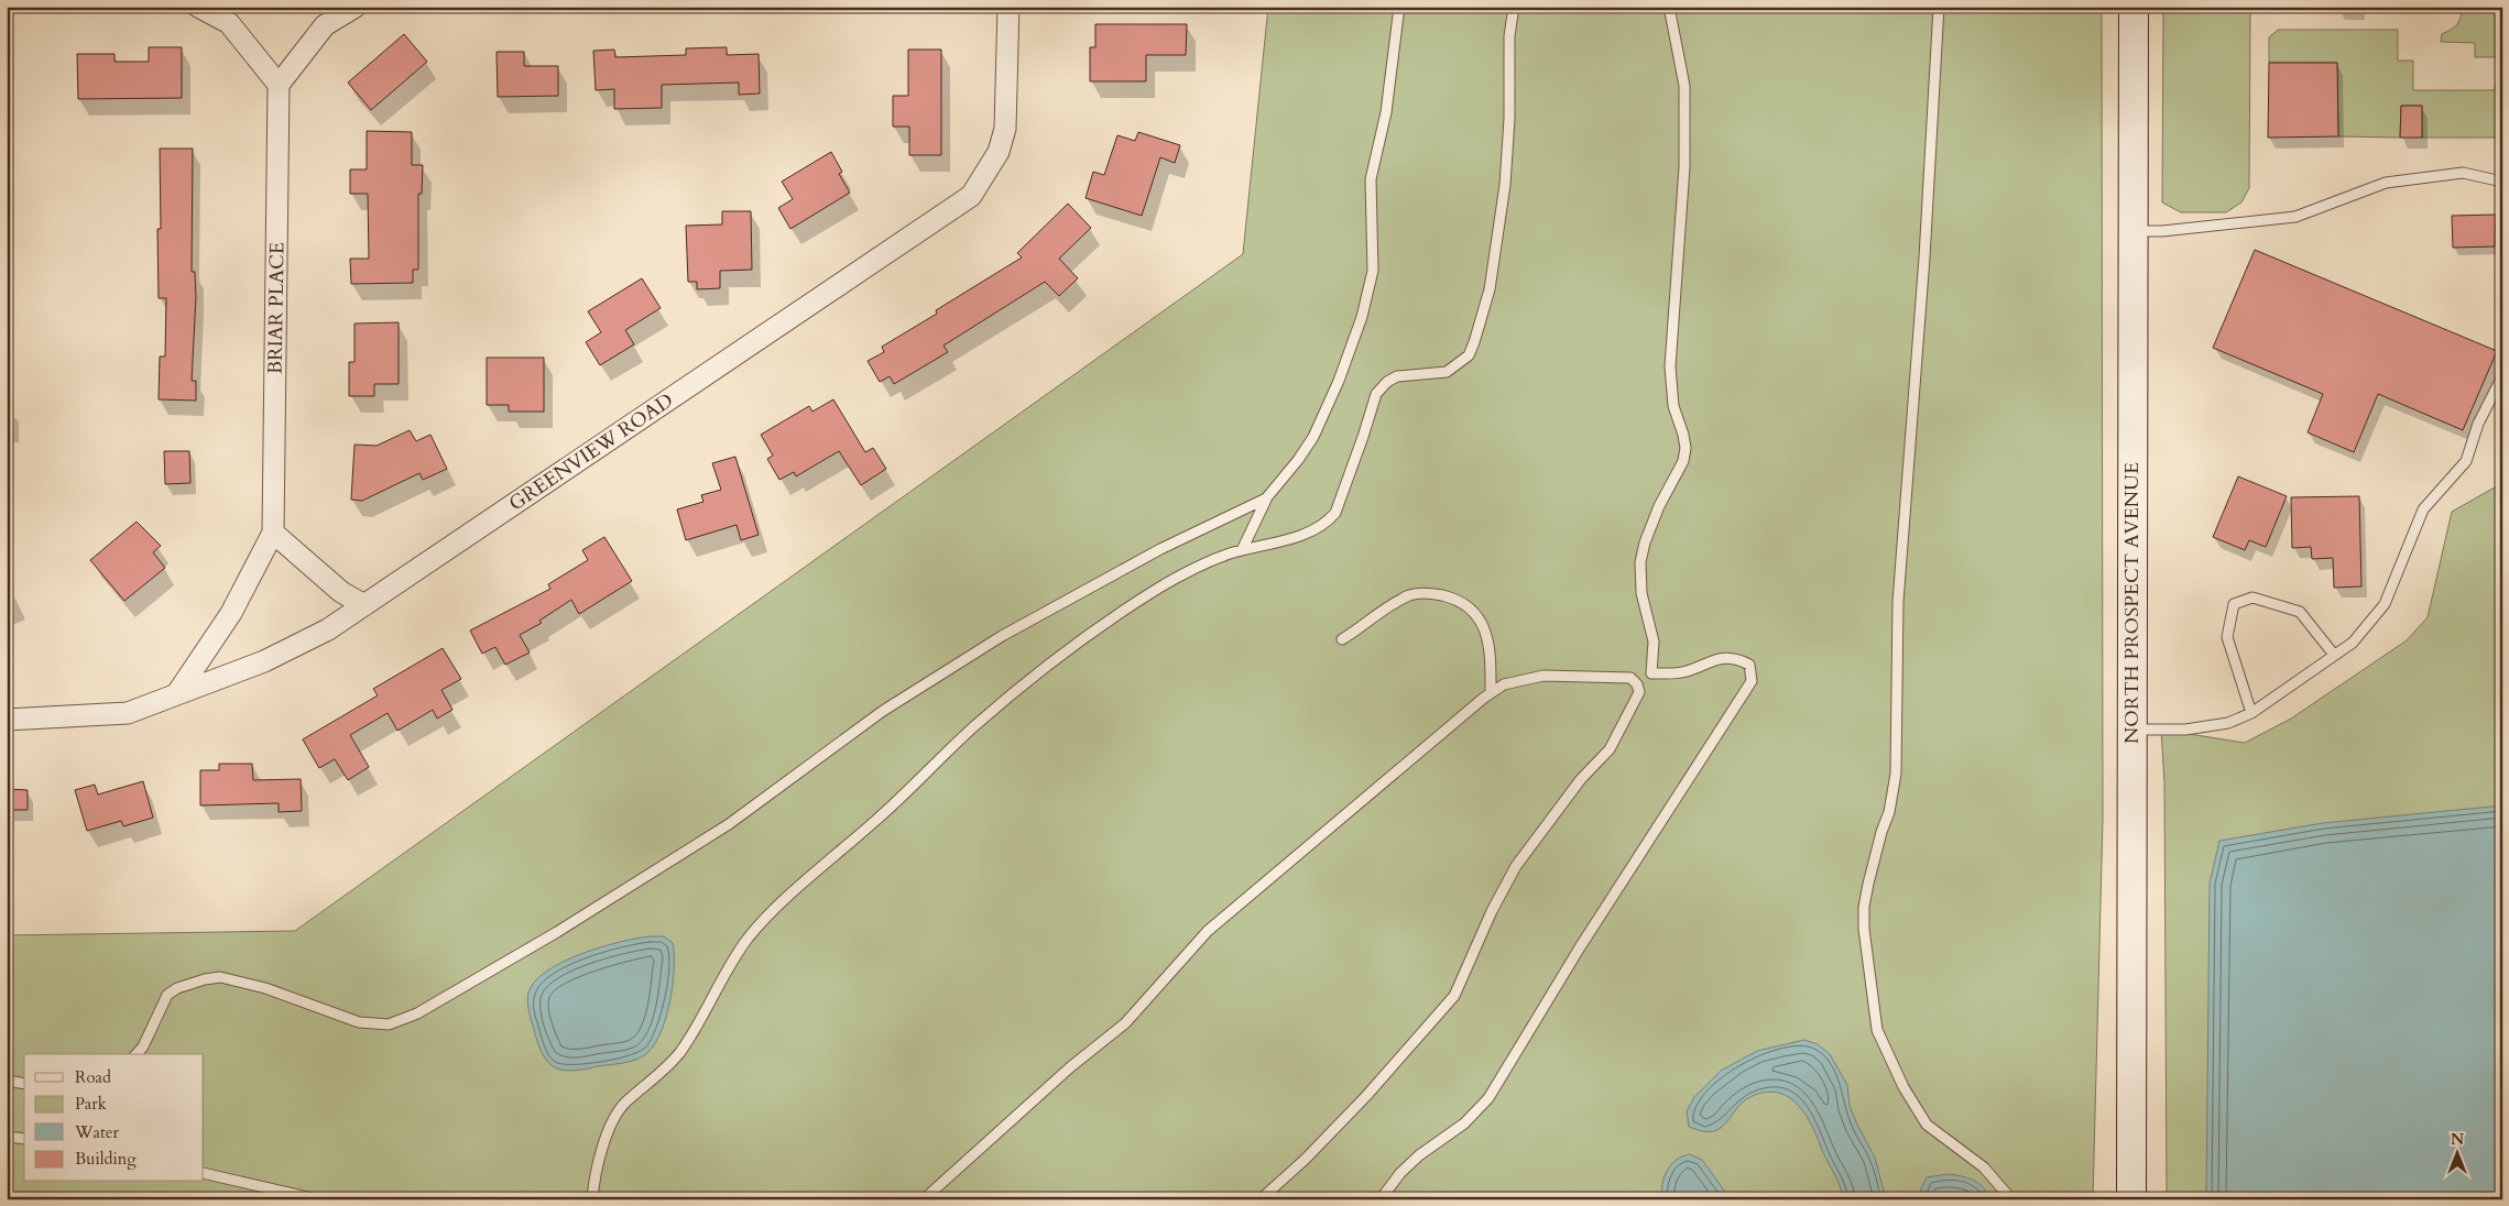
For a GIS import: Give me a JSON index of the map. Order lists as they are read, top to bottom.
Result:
{
  "streets": {
    "main road": ["NORTH PROSPECT AVENUE"],
    "street": ["BRIAR PLACE", "GREENVIEW ROAD"]
  },
  "crossings": [
    ["BRIAR PLACE", "GREENVIEW ROAD"]
  ],
  "legend": [
    "Road",
    "Park",
    "Water",
    "Building"
  ],
  "north": "top"
}
